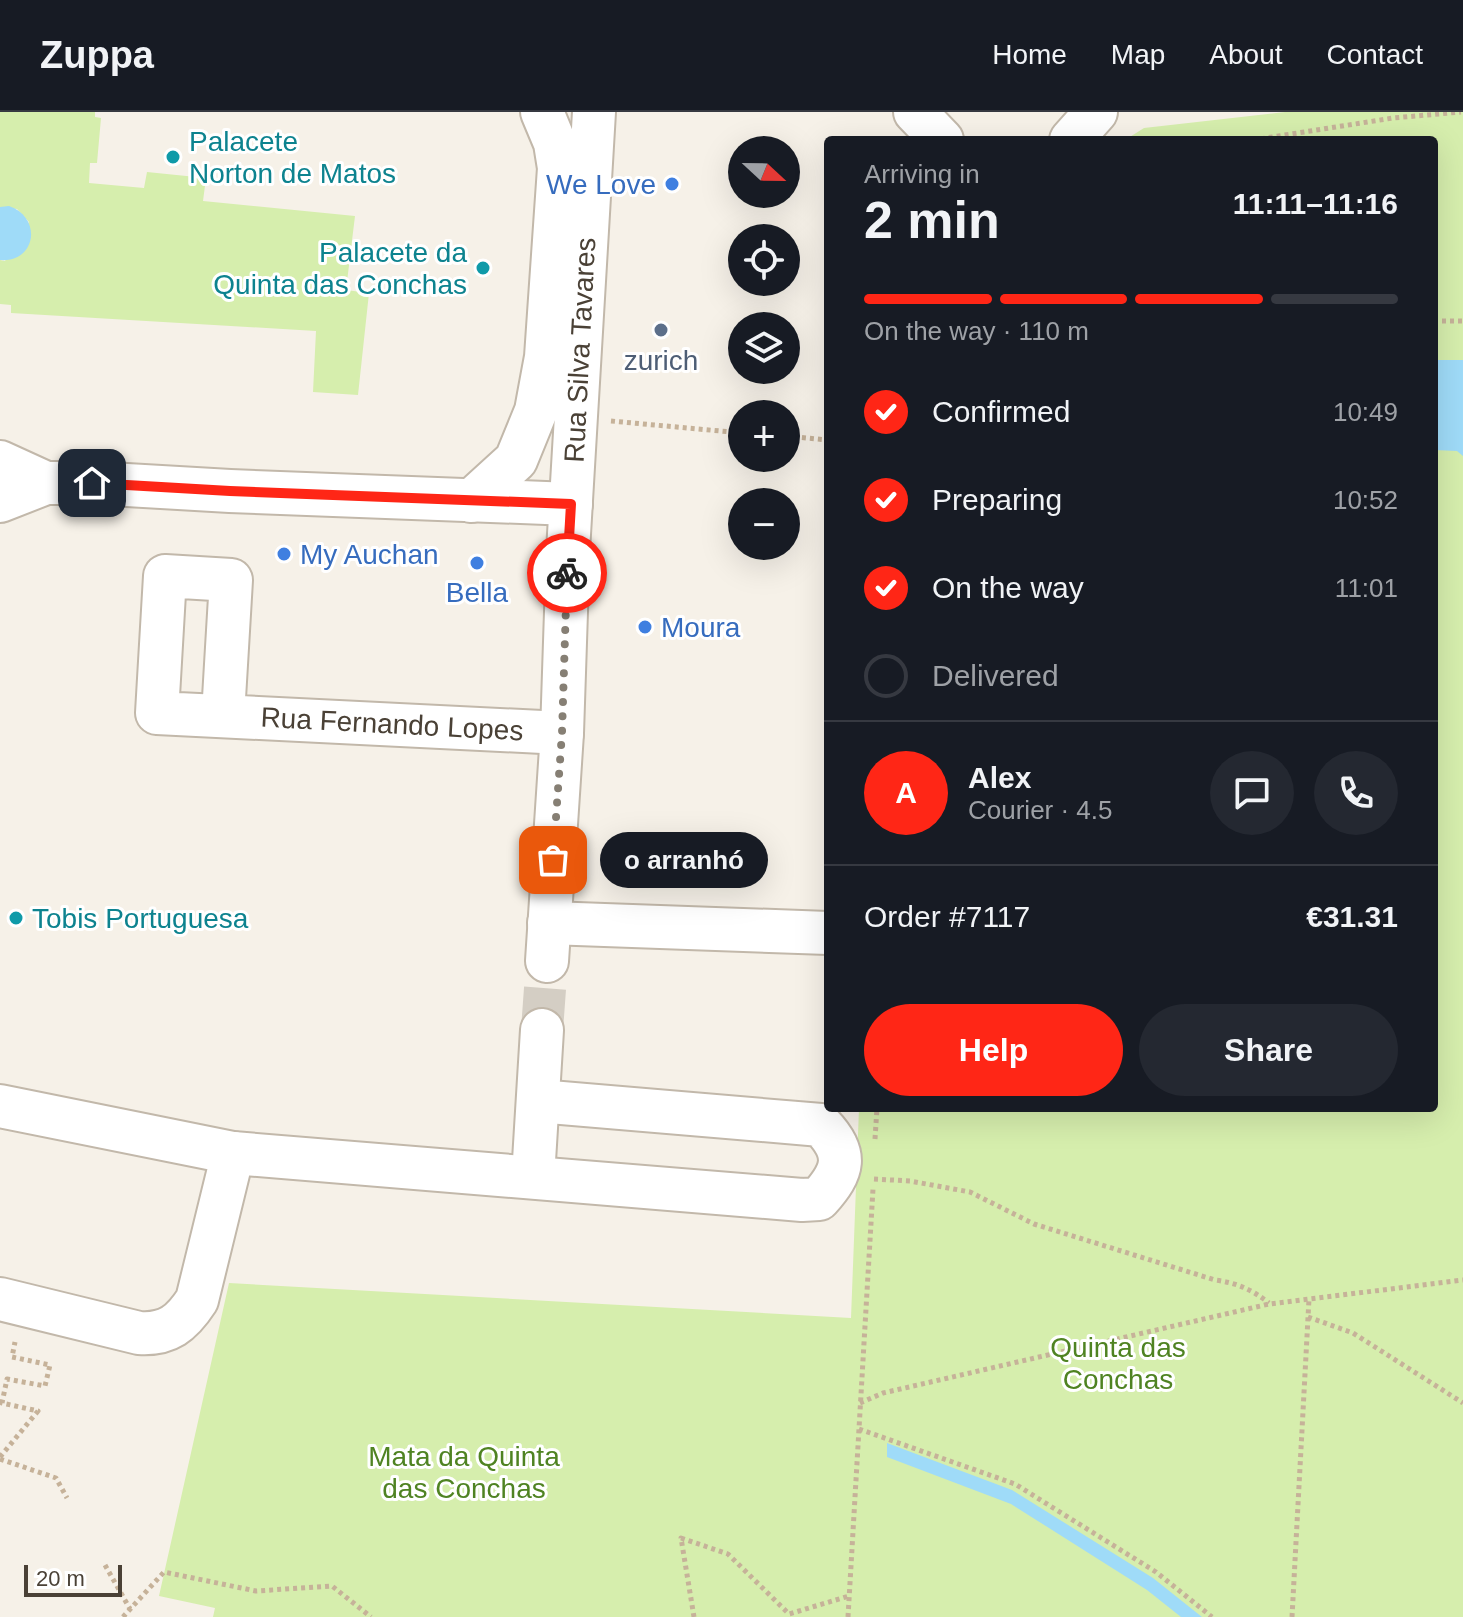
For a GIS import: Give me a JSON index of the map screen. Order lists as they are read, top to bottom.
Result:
{
  "streets": {
    "street": ["Rua Silva Tavares", "Rua Fernando Lopes"]
  },
  "crossings": [
    ["Rua Silva Tavares", "Rua Fernando Lopes"]
  ],
  "parks": ["Quinta das Conchas", "Mata da Quinta das Conchas"],
  "places": [
    "Palacete Norton de Matos",
    "We Love",
    "Palacete da Quinta das Conchas",
    "zurich",
    "My Auchan",
    "Bella",
    "Moura",
    "o arranhó",
    "Tobis Portuguesa"
  ],
  "scale_bar": "20 m",
  "north": "right",
  "page": {
    "header": "Zuppa",
    "nav": [
      "Home",
      "Map",
      "About",
      "Contact"
    ],
    "map_buttons": ["+", "−"],
    "heading": ["2 min", "Arriving in", "11:11–11:16"],
    "panel": [
      "Alex",
      "Courier · 4.5",
      "Order #7117",
      "€31.31"
    ],
    "bar": "On the way · 110 m",
    "list": [
      ["Confirmed", "10:49"],
      ["Preparing", "10:52"],
      ["On the way", "11:01"],
      "Delivered"
    ],
    "round": "A",
    "bubble": "o arranhó",
    "buttons": ["Help", "Share"],
    "scale": "20 m"
  }
}
